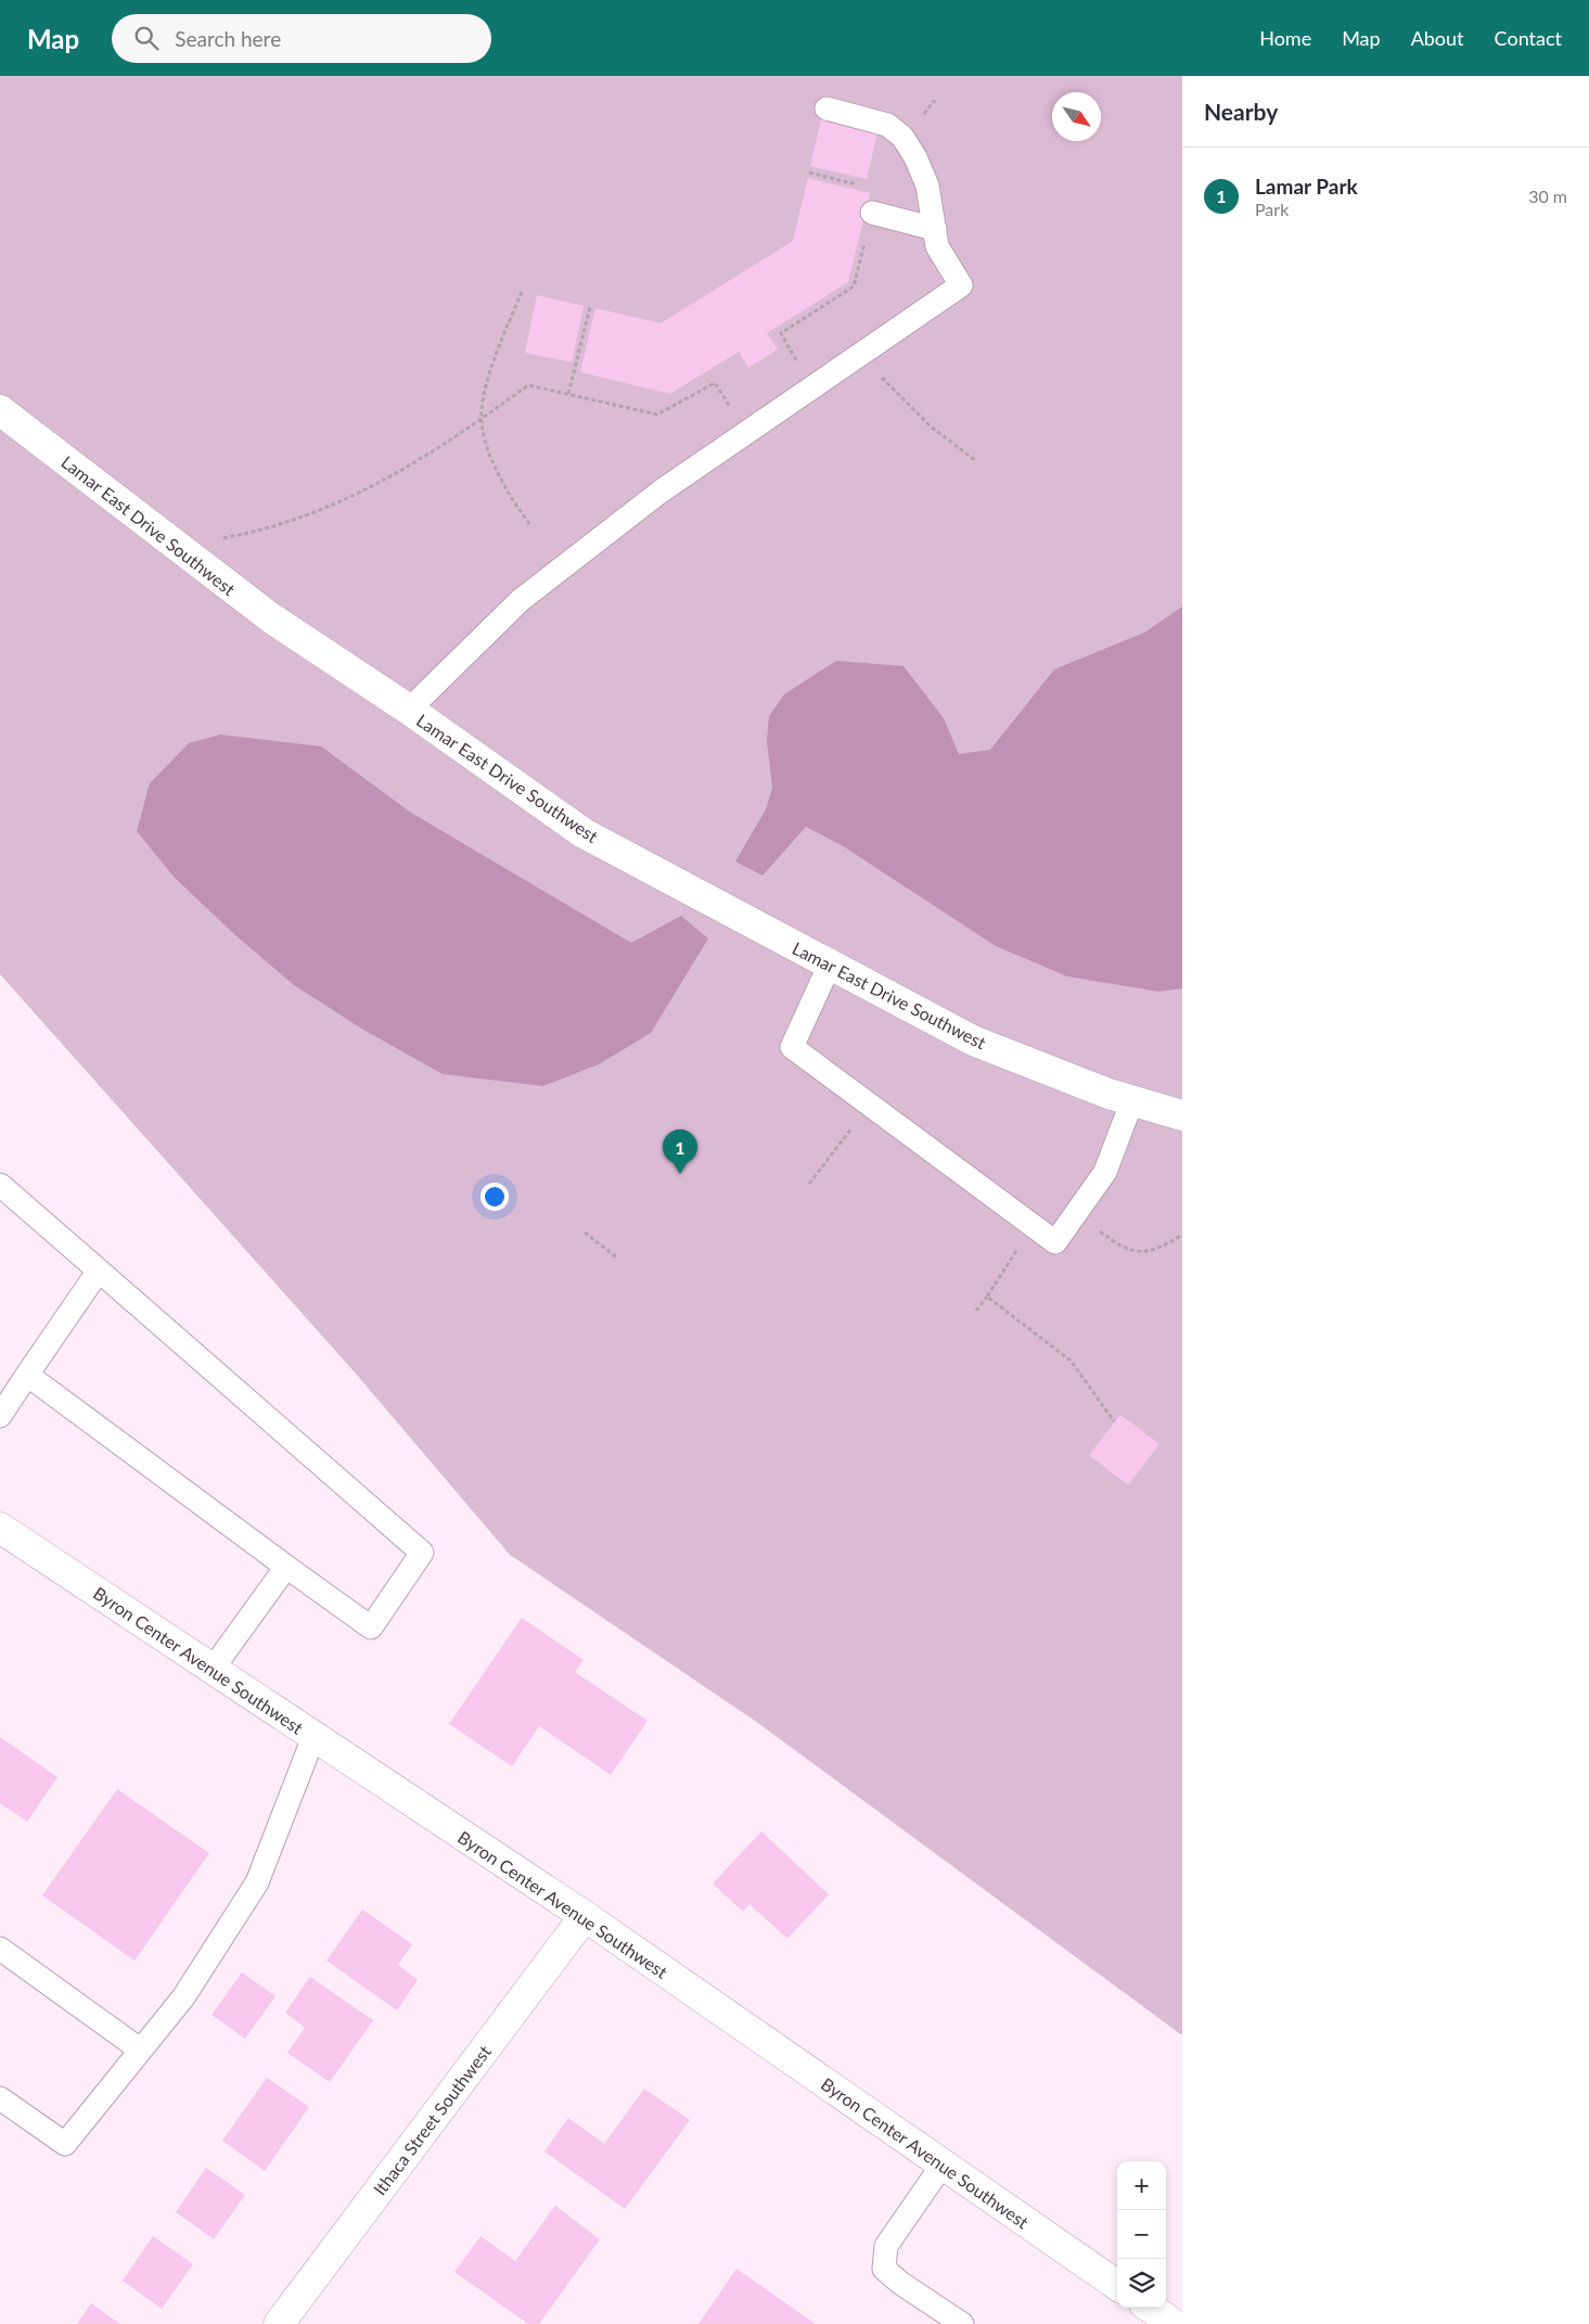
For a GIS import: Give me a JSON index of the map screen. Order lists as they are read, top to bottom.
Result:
{
  "streets": {
    "street": ["Lamar East Drive Southwest", "Byron Center Avenue Southwest", "Ithaca Street Southwest"]
  },
  "crossings": [
    ["Byron Center Avenue Southwest", "Ithaca Street Southwest"]
  ],
  "north": "bottom right",
  "page": {
    "header": "Map",
    "search": "Search here",
    "nav": [
      "Home",
      "Map",
      "About",
      "Contact"
    ],
    "heading": "Nearby",
    "list": [
      {
        "mark": "1",
        "name": "Lamar Park",
        "note": "Park",
        "value": "30 m"
      }
    ],
    "pins": "1",
    "map_buttons": ["+", "−"]
  }
}
